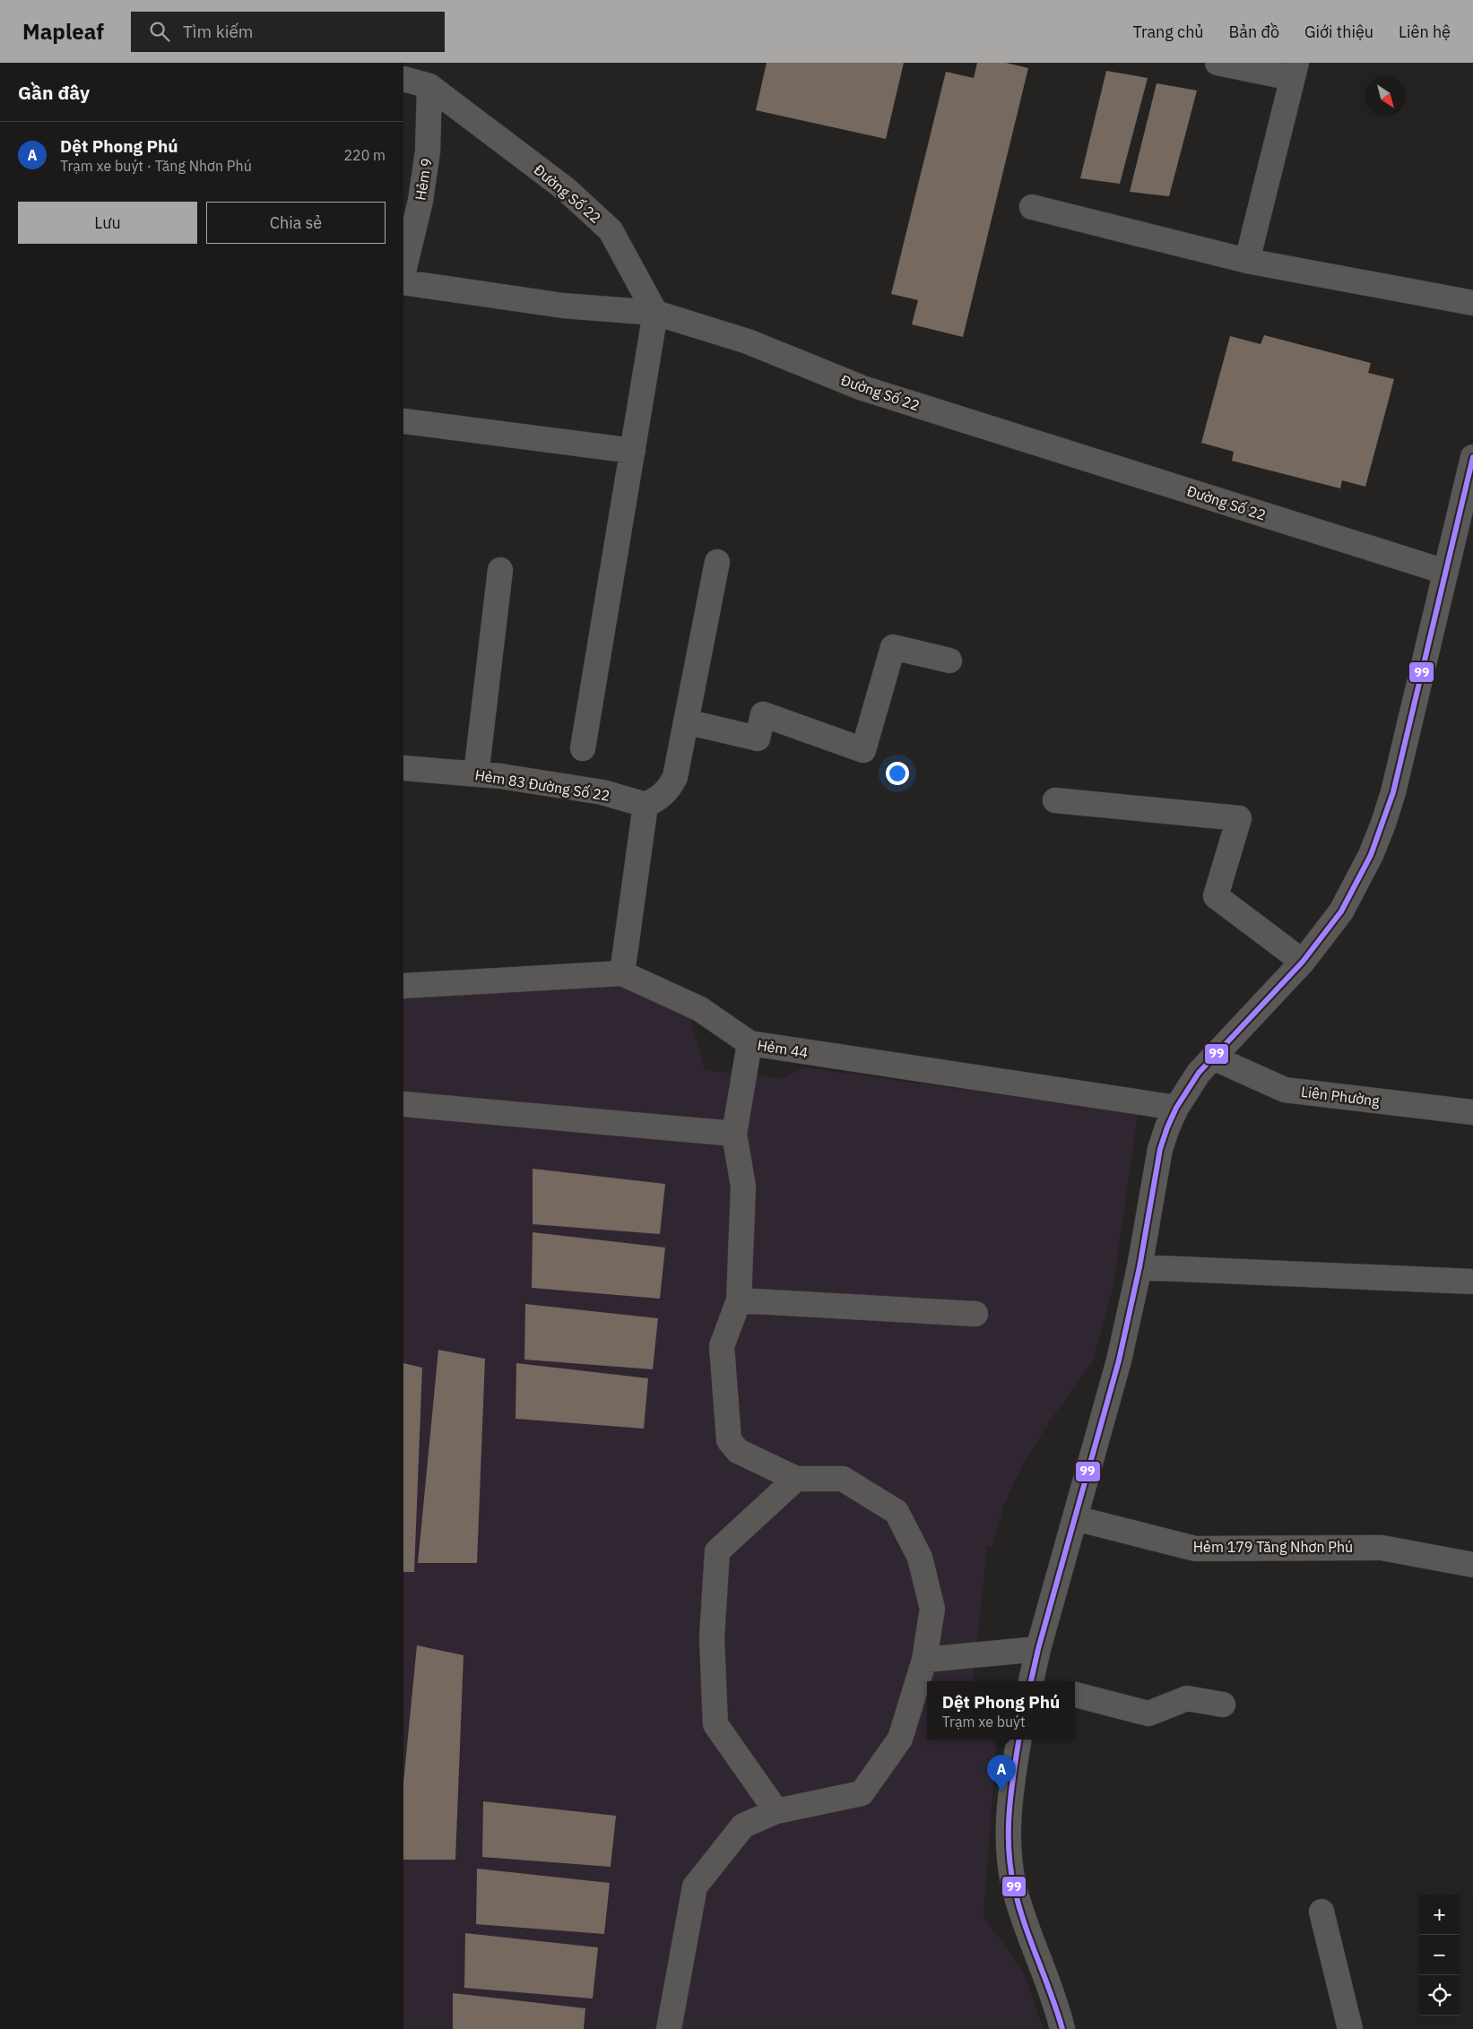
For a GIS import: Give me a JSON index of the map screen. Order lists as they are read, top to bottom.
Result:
{
  "streets": {
    "street": [
      "Hẻm 9",
      "Đường Số 22",
      "Hẻm 83 Đường Số 22",
      "Hẻm 44",
      "Liên Phường",
      "Hẻm 179 Tăng Nhơn Phú"
    ]
  },
  "crossings": [
    ["Hẻm 9", "Đường Số 22"]
  ],
  "lines": ["transit line 99"],
  "north": "bottom right",
  "page": {
    "header": "Mapleaf",
    "search": "Tìm kiếm",
    "nav": [
      "Trang chủ",
      "Bản đồ",
      "Giới thiệu",
      "Liên hệ"
    ],
    "heading": "Gần đây",
    "list": [
      {
        "mark": "A",
        "name": "Dệt Phong Phú",
        "note": "Trạm xe buýt · Tăng Nhơn Phú",
        "value": "220 m"
      }
    ],
    "buttons": ["Lưu", "Chia sẻ"],
    "popup": ["Dệt Phong Phú", "Trạm xe buýt"],
    "pins": "A",
    "map_buttons": ["+", "−"]
  }
}
